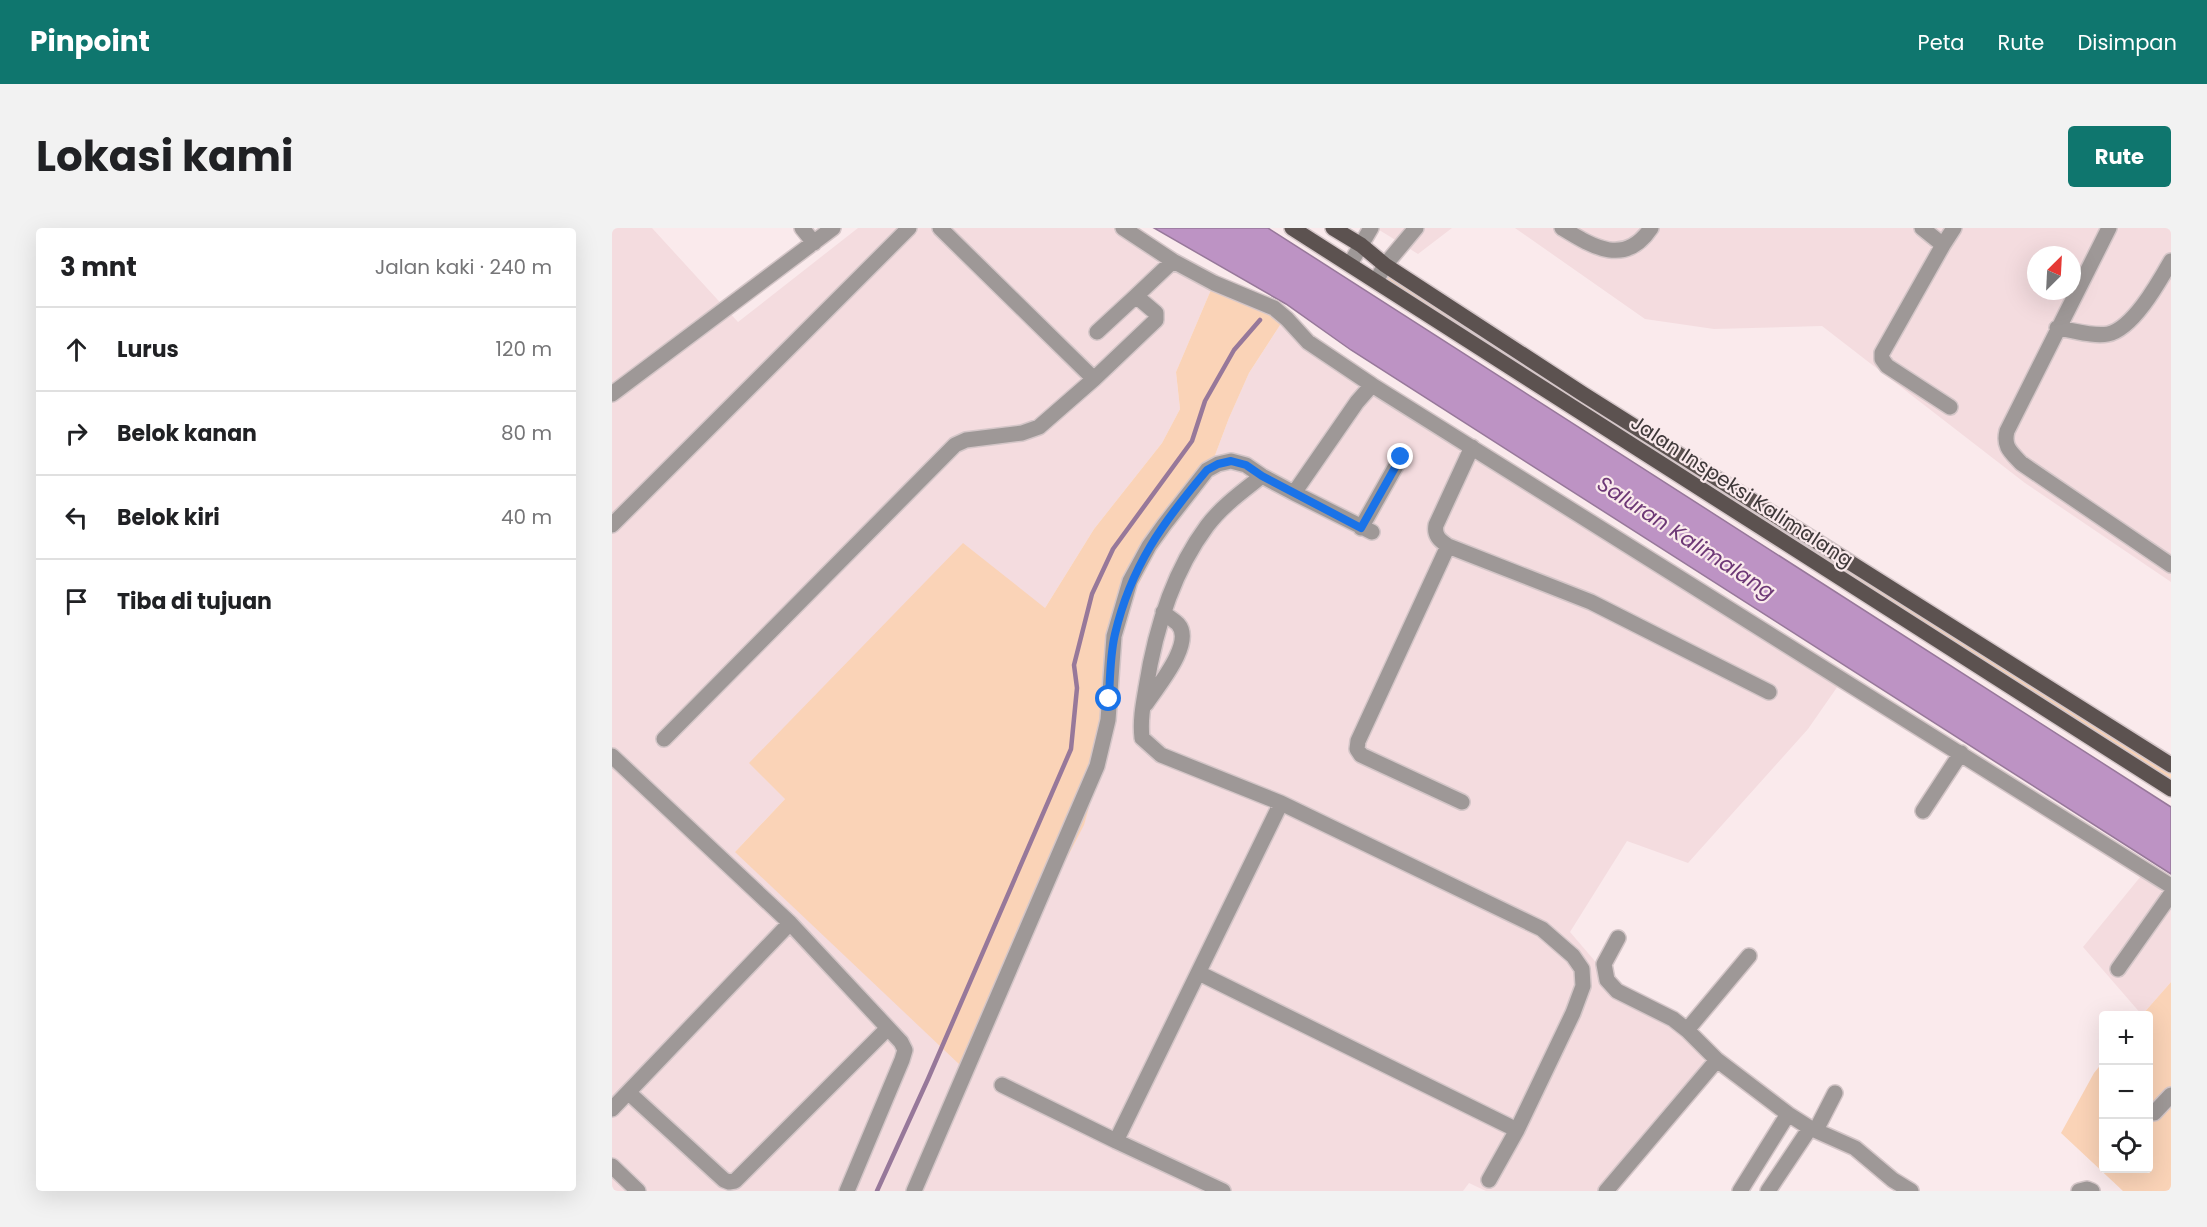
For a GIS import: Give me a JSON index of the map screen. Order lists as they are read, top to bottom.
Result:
{
  "streets": {
    "main road": ["Jalan Inspeksi Kalimalang"]
  },
  "water": ["Saluran Kalimalang"],
  "north": "top right",
  "page": {
    "header": "Pinpoint",
    "nav": ["Peta", "Rute", "Disimpan"],
    "title": "Lokasi kami",
    "buttons": "Rute",
    "heading": ["3 mnt", "Jalan kaki · 240 m"],
    "list": [
      ["Lurus", "120 m"],
      ["Belok kanan", "80 m"],
      ["Belok kiri", "40 m"],
      "Tiba di tujuan"
    ],
    "map_buttons": ["+", "−"]
  }
}
